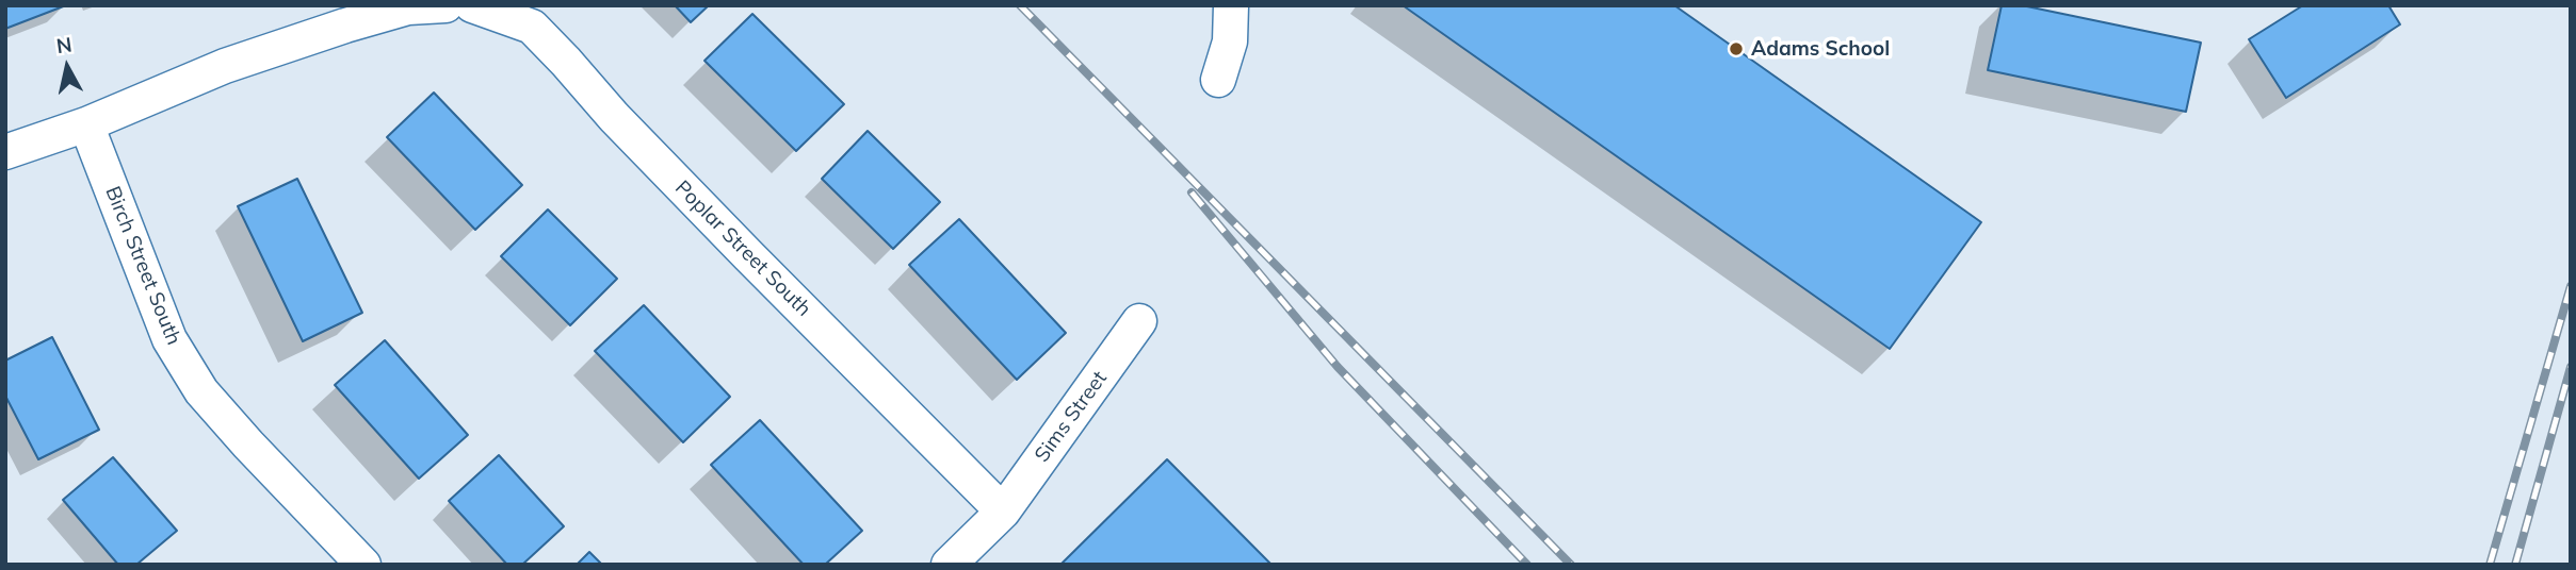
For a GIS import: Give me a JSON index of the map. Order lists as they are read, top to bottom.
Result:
{
  "streets": {
    "street": ["Poplar Street South", "Birch Street South", "Sims Street"]
  },
  "crossings": [
    ["Poplar Street South", "Sims Street"]
  ],
  "places": ["Adams School"],
  "north": "top"
}
